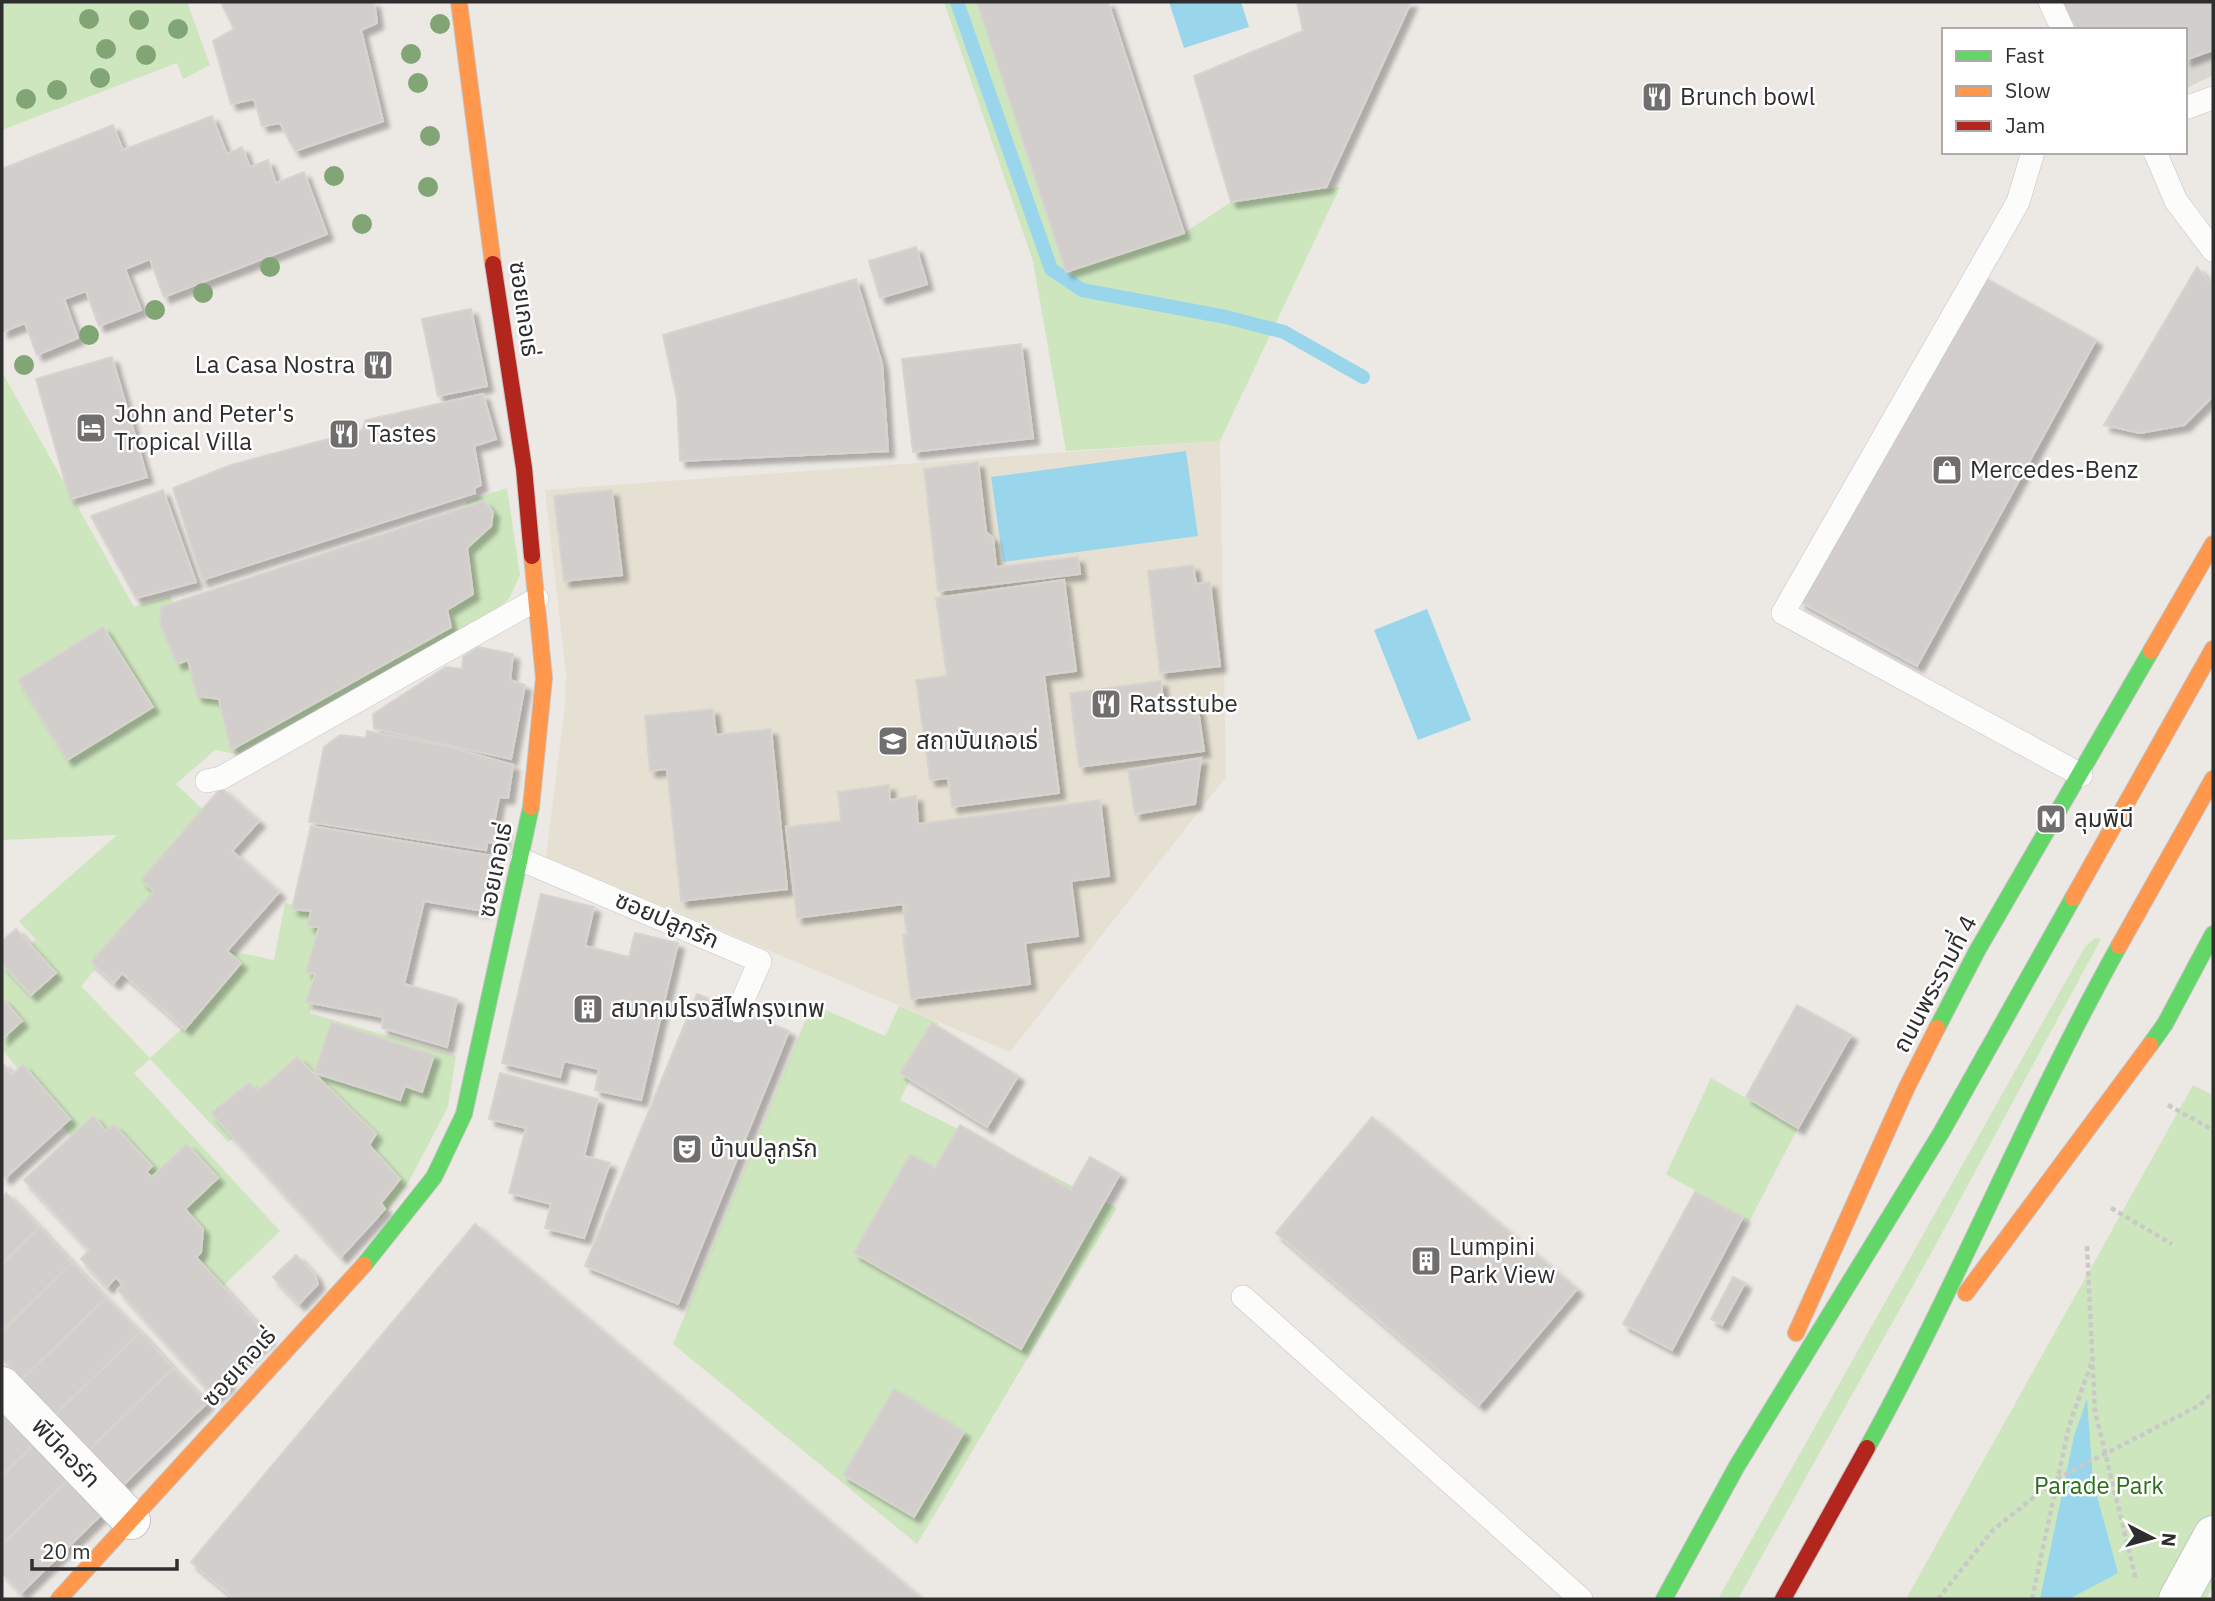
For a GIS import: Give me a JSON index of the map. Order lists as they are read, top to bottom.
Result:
{
  "streets": {
    "main road": ["ซอยเกอเธ่", "ถนนพระรามที่ 4"],
    "street": ["พีบีคอร์ท"],
    "lane": ["ซอยปลูกรัก"]
  },
  "crossings": [
    ["ซอยเกอเธ่", "ซอยปลูกรัก"],
    ["ซอยเกอเธ่", "พีบีคอร์ท"]
  ],
  "parks": ["Parade Park"],
  "places": {
    "restaurant": [
      "Brunch bowl",
      "La Casa Nostra",
      "Tastes",
      "Ratsstube"
    ],
    "hotel": ["John and Peter's Tropical Villa"],
    "shop": ["Mercedes-Benz"],
    "school or university": ["สถาบันเกอเธ่"],
    "metro station": ["ลุมพินี"],
    "building": ["สมาคมโรงสีไฟกรุงเทพ", "Lumpini Park View"],
    "theatre": ["บ้านปลูกรัก"]
  },
  "legend": ["Fast", "Slow", "Jam"],
  "scale_bar": "20 m",
  "north": "right"
}
